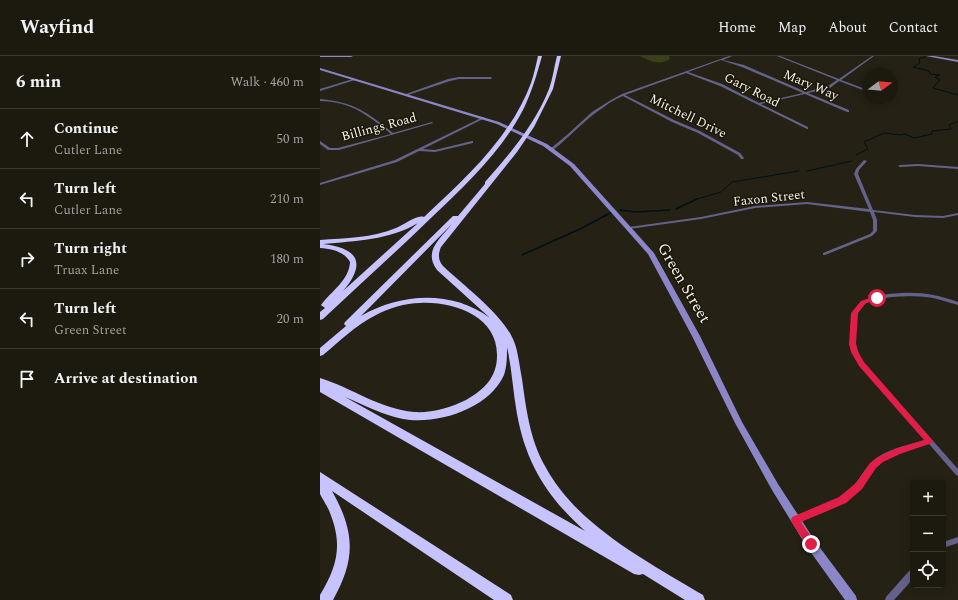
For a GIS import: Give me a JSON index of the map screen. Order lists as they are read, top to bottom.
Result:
{
  "streets": {
    "main road": ["Green Street"],
    "street": [
      "Mary Way",
      "Gary Road",
      "Mitchell Drive",
      "Billings Road",
      "Faxon Street"
    ]
  },
  "crossings": [
    ["Faxon Street", "Green Street"]
  ],
  "north": "right",
  "page": {
    "header": "Wayfind",
    "nav": [
      "Home",
      "Map",
      "About",
      "Contact"
    ],
    "heading": ["6 min", "Walk · 460 m"],
    "list": [
      ["Continue", "Cutler Lane", "50 m"],
      ["Turn left", "Cutler Lane", "210 m"],
      ["Turn right", "Truax Lane", "180 m"],
      ["Turn left", "Green Street", "20 m"],
      "Arrive at destination"
    ],
    "map_buttons": ["+", "−"]
  }
}
